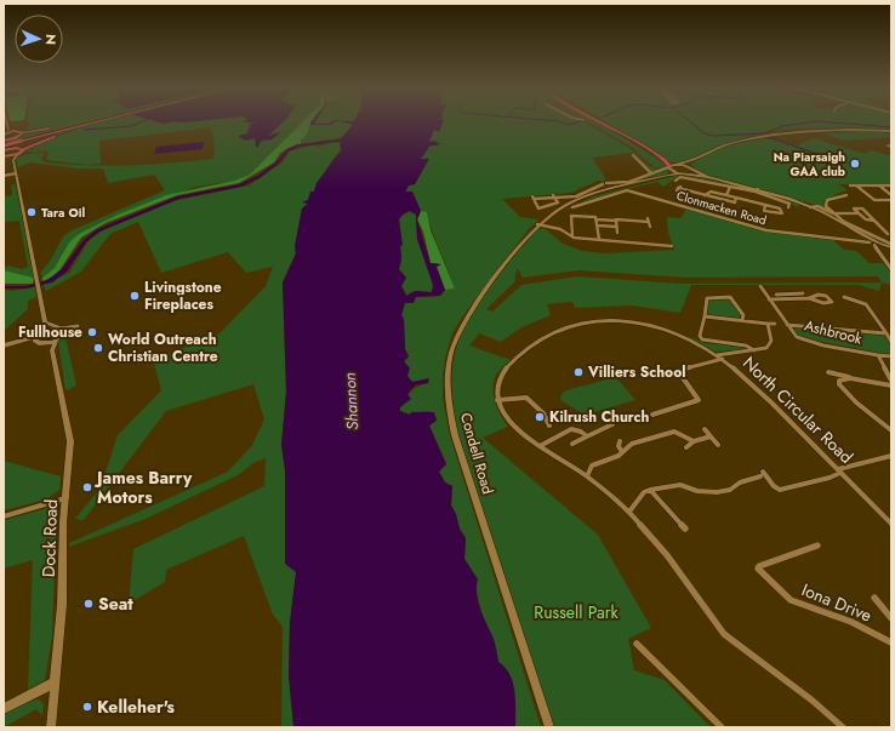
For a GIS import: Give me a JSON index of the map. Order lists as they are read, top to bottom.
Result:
{
  "streets": {
    "main road": ["Clonmacken Road", "Condell Road", "Dock Road"],
    "street": ["Ashbrook", "North Circular Road", "Iona Drive"]
  },
  "water": ["Shannon"],
  "parks": ["Russell Park"],
  "places": [
    "Na Piarsaigh GAA club",
    "Tara Oil",
    "Livingstone Fireplaces",
    "Fullhouse",
    "World Outreach Christian Centre",
    "Villiers School",
    "Kilrush Church",
    "James Barry Motors",
    "Seat",
    "Kelleher's"
  ],
  "north": "right"
}
